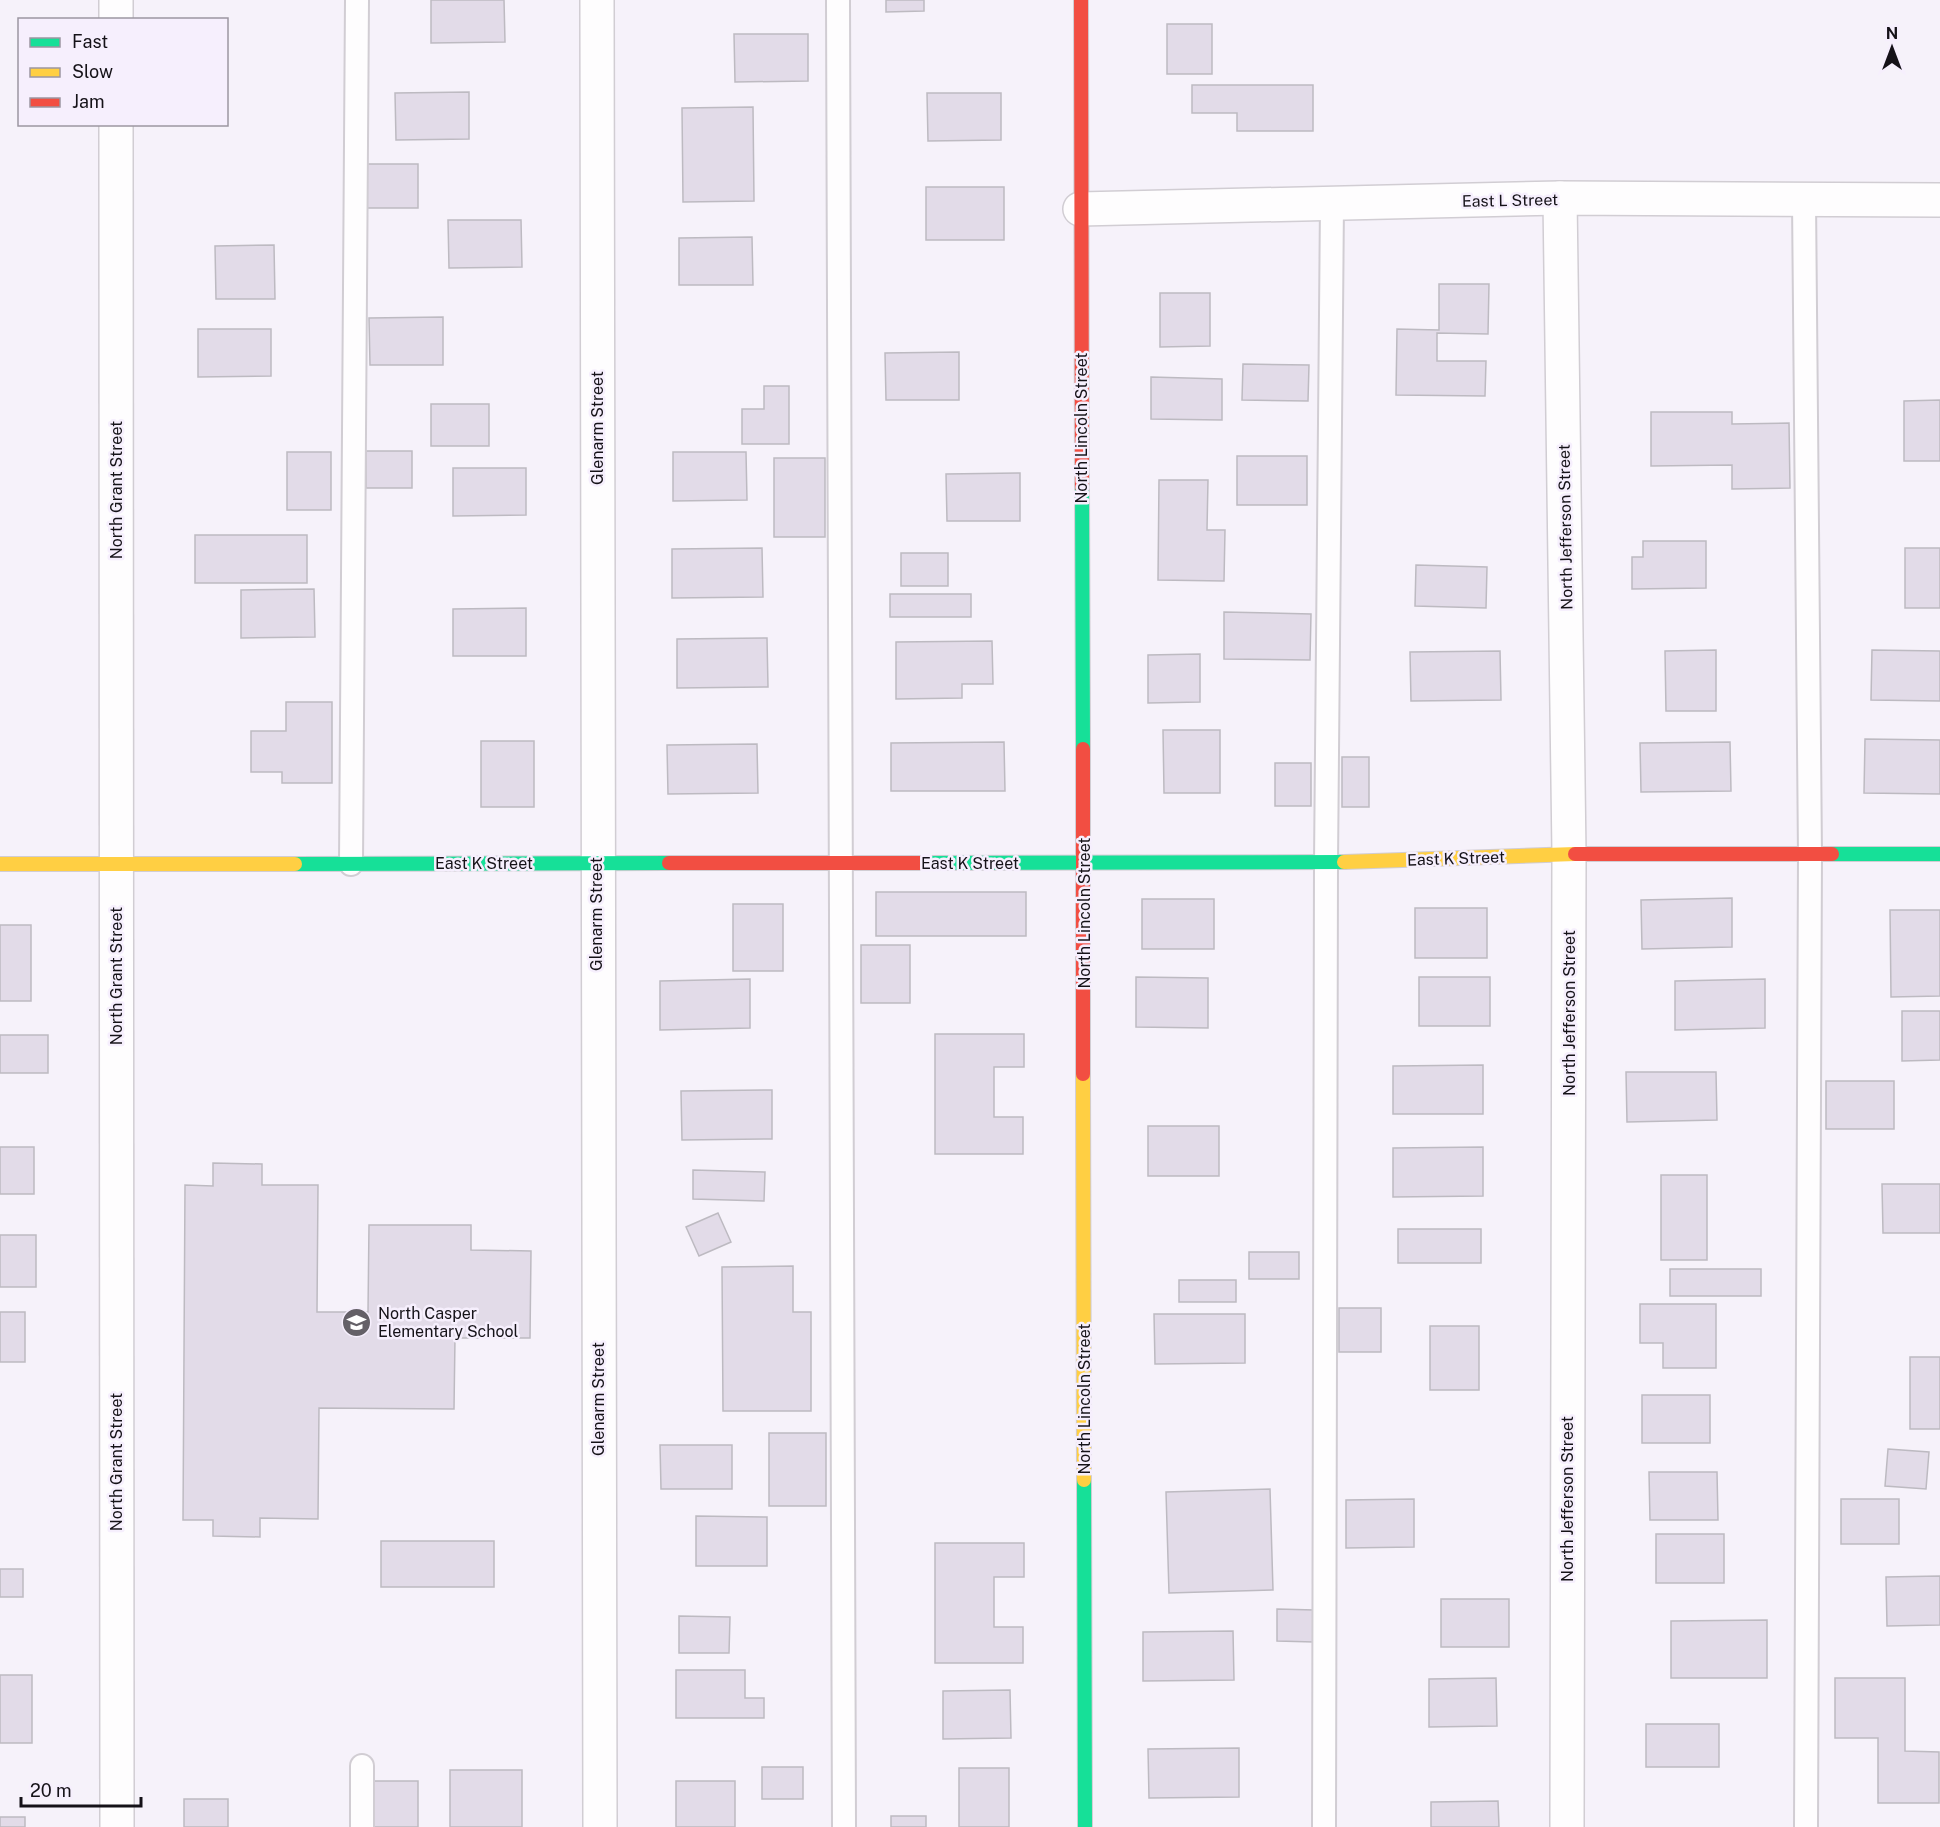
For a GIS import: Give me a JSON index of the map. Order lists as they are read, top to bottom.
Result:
{
  "streets": {
    "street": [
      "East L Street",
      "Glenarm Street",
      "North Lincoln Street",
      "North Grant Street",
      "North Jefferson Street",
      "East K Street"
    ]
  },
  "crossings": [
    ["East L Street", "North Lincoln Street"],
    ["East L Street", "North Jefferson Street"],
    ["Glenarm Street", "East K Street"],
    ["North Lincoln Street", "East K Street"],
    ["North Grant Street", "East K Street"],
    ["North Jefferson Street", "East K Street"]
  ],
  "places": {
    "school or university": ["North Casper Elementary School"]
  },
  "legend": ["Fast", "Slow", "Jam"],
  "scale_bar": "20 m",
  "north": "top"
}
